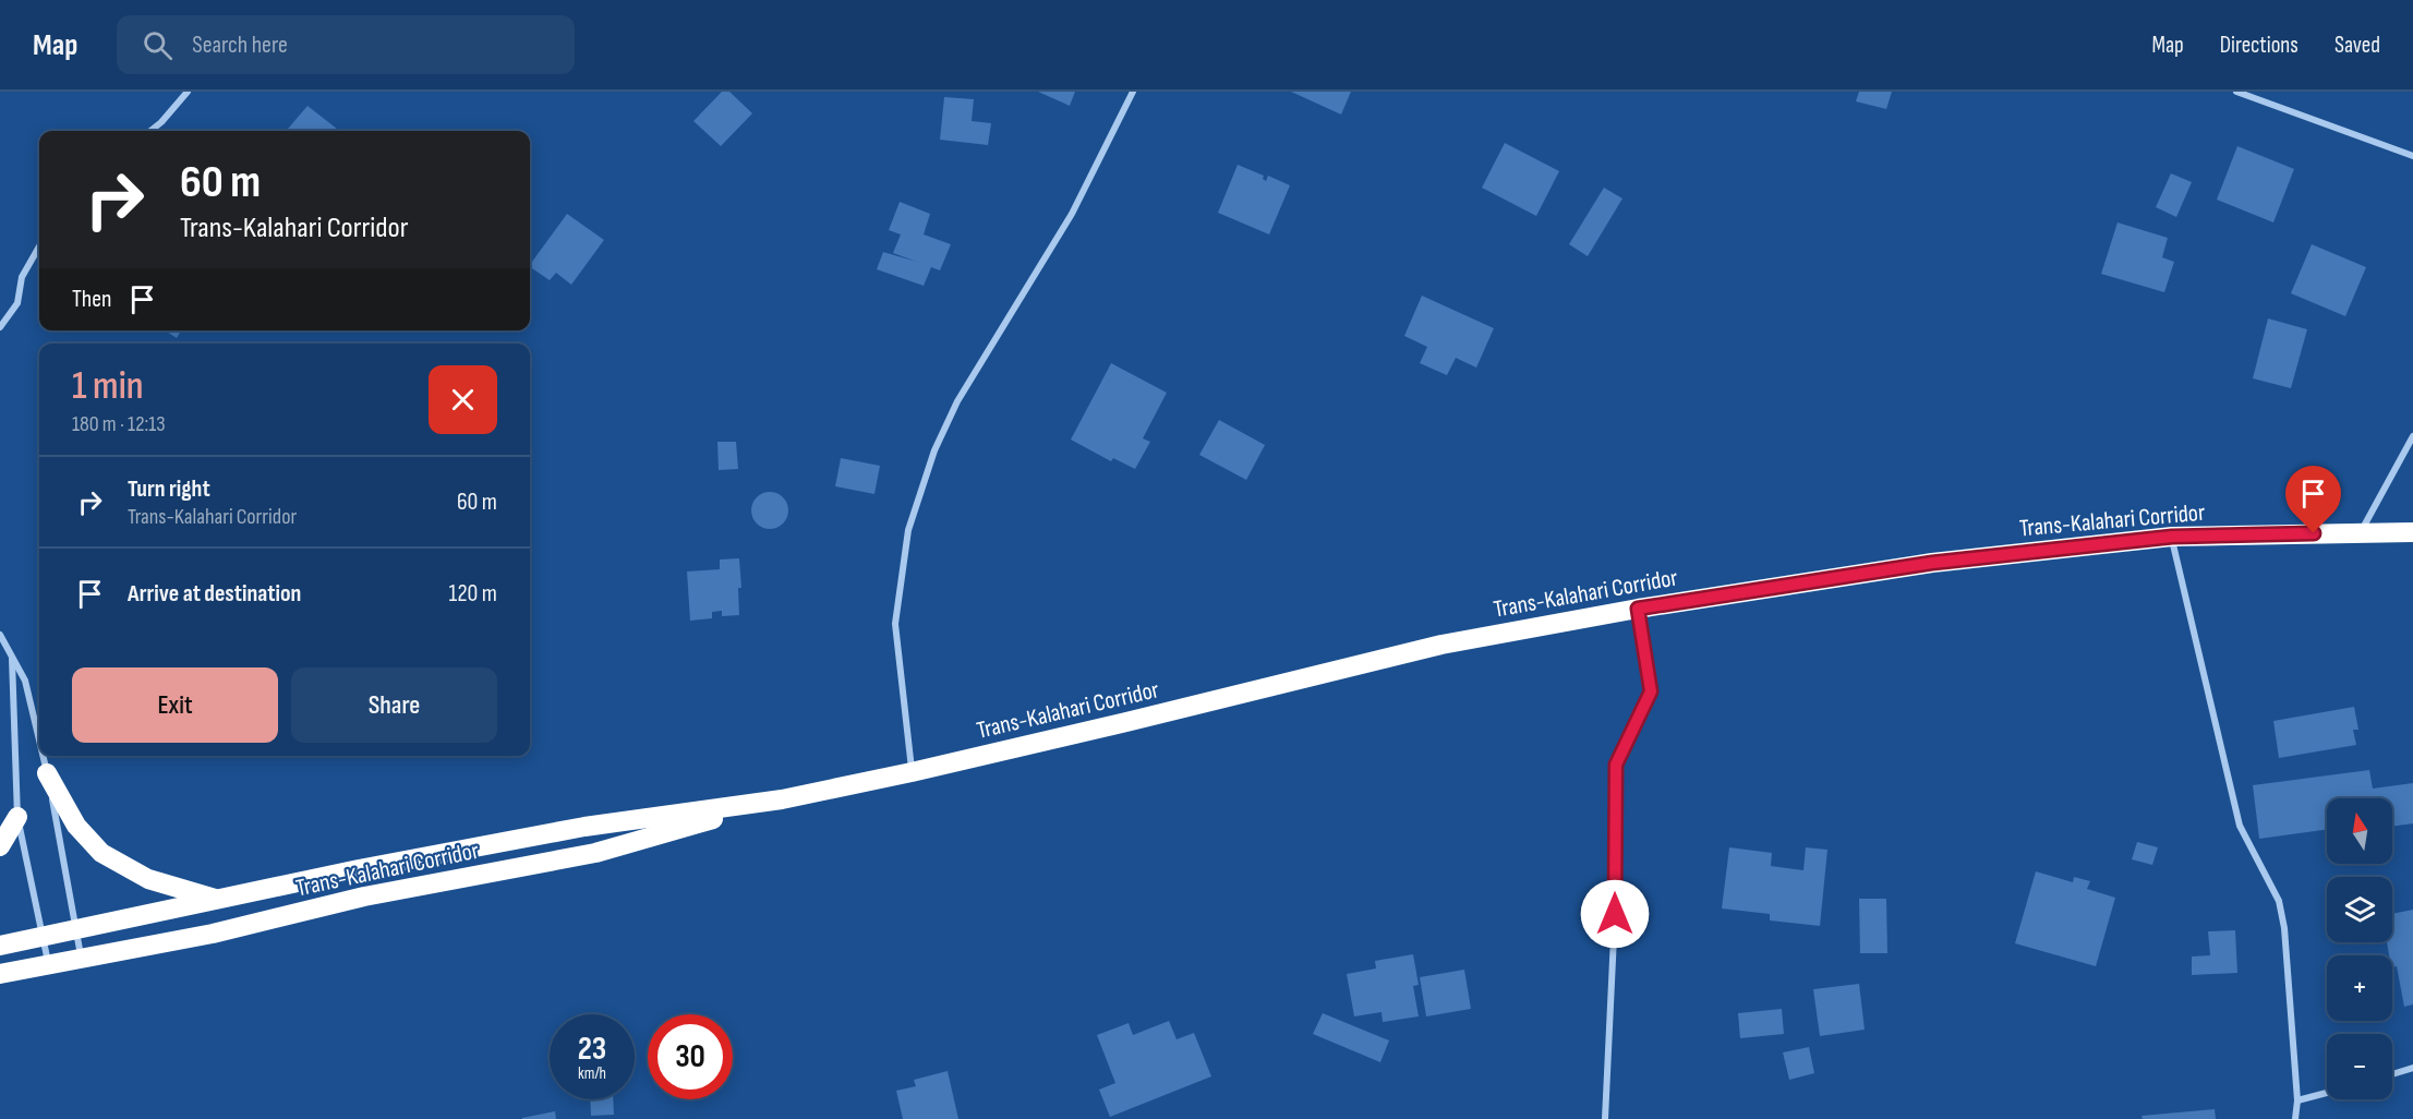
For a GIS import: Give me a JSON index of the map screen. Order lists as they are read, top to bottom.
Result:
{
  "streets": {
    "highway": ["Trans-Kalahari Corridor"]
  },
  "north": "top",
  "page": {
    "header": "Map",
    "search": "Search here",
    "nav": ["Map", "Directions", "Saved"],
    "turn": ["60 m", "Trans-Kalahari Corridor"],
    "then": "Then",
    "heading": ["1 min", "180 m · 12:13"],
    "list": [
      {
        "name": "Turn right",
        "note": "Trans-Kalahari Corridor",
        "value": "60 m"
      },
      {
        "name": "Arrive at destination",
        "value": "120 m"
      }
    ],
    "buttons": ["Exit", "Share"],
    "map_buttons": ["+", "−"],
    "speed": "23 km/h",
    "limit": "30"
  }
}
